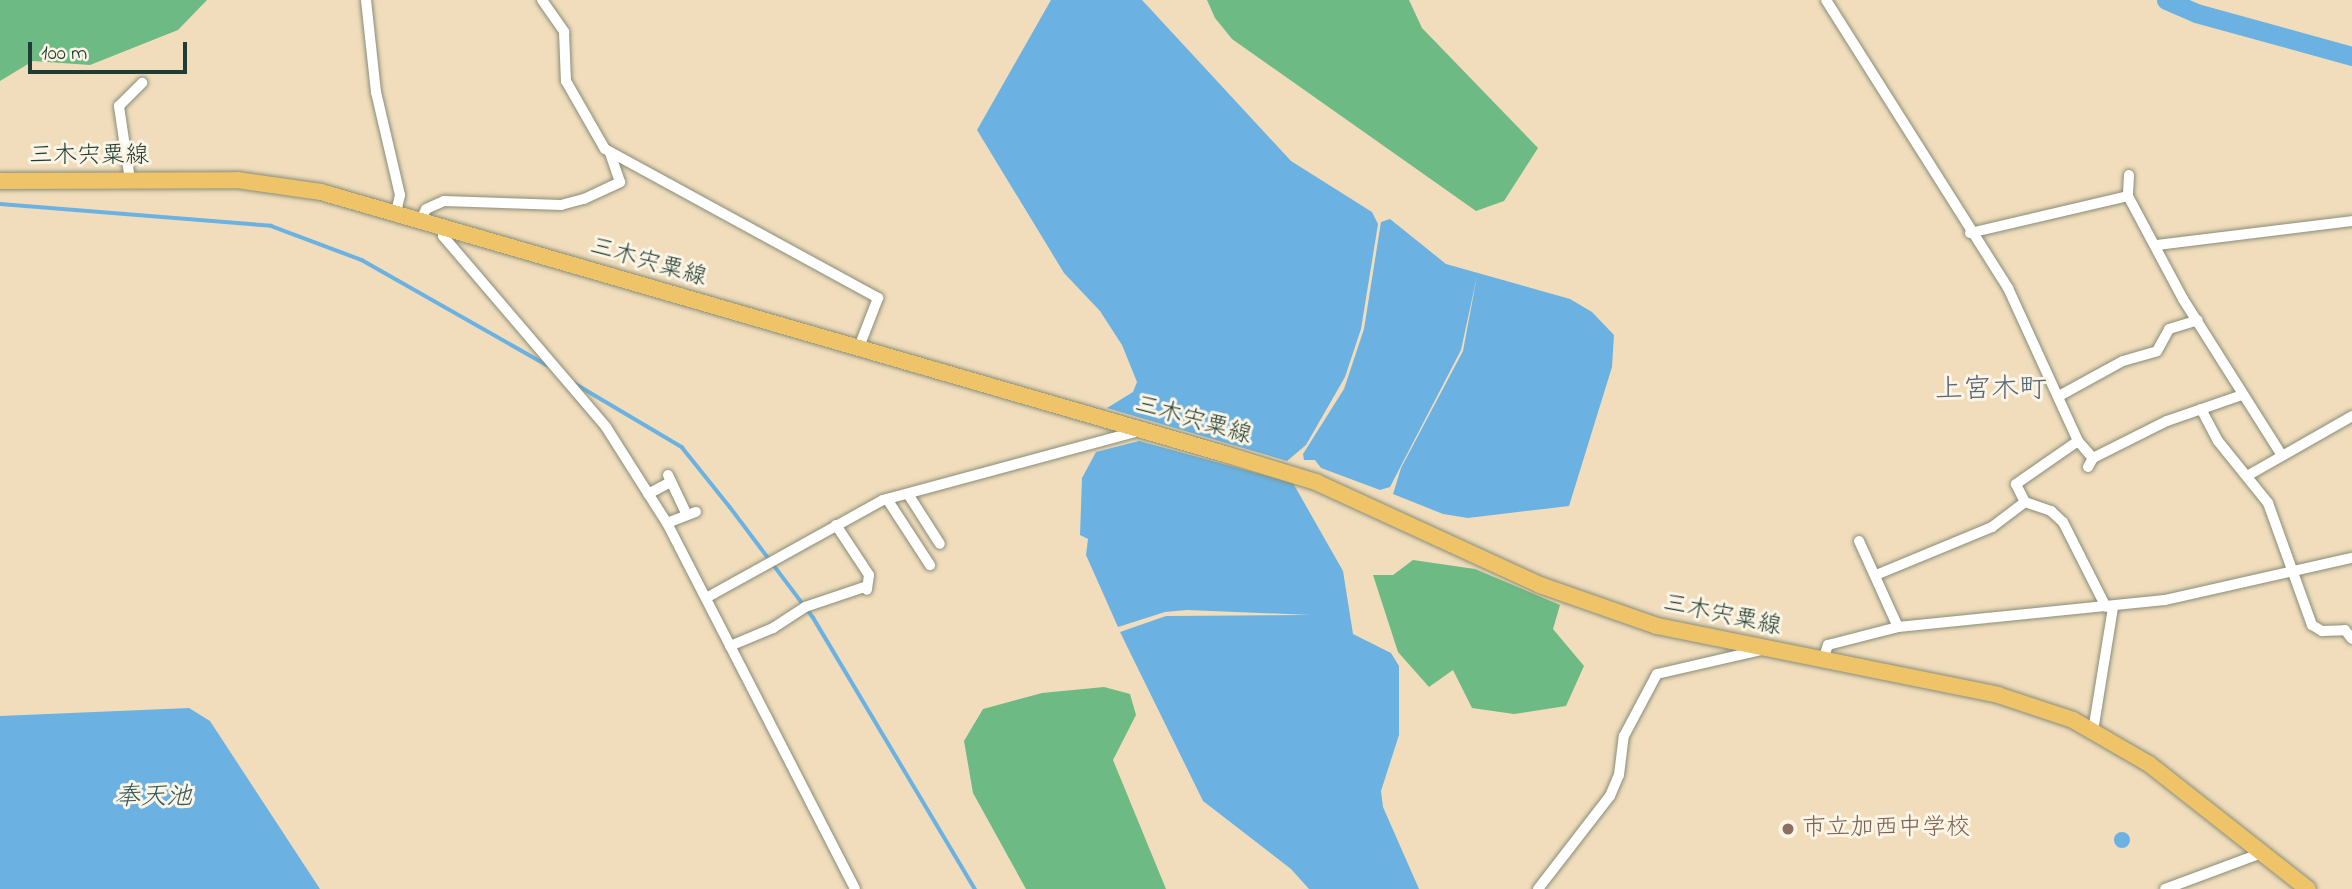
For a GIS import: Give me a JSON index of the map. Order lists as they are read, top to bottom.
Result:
{
  "streets": {
    "main road": ["三木宍粟線"]
  },
  "districts": ["上宮木町"],
  "water": ["奉天池"],
  "places": ["市立加西中学校"],
  "scale_bar": "100 m"
}
